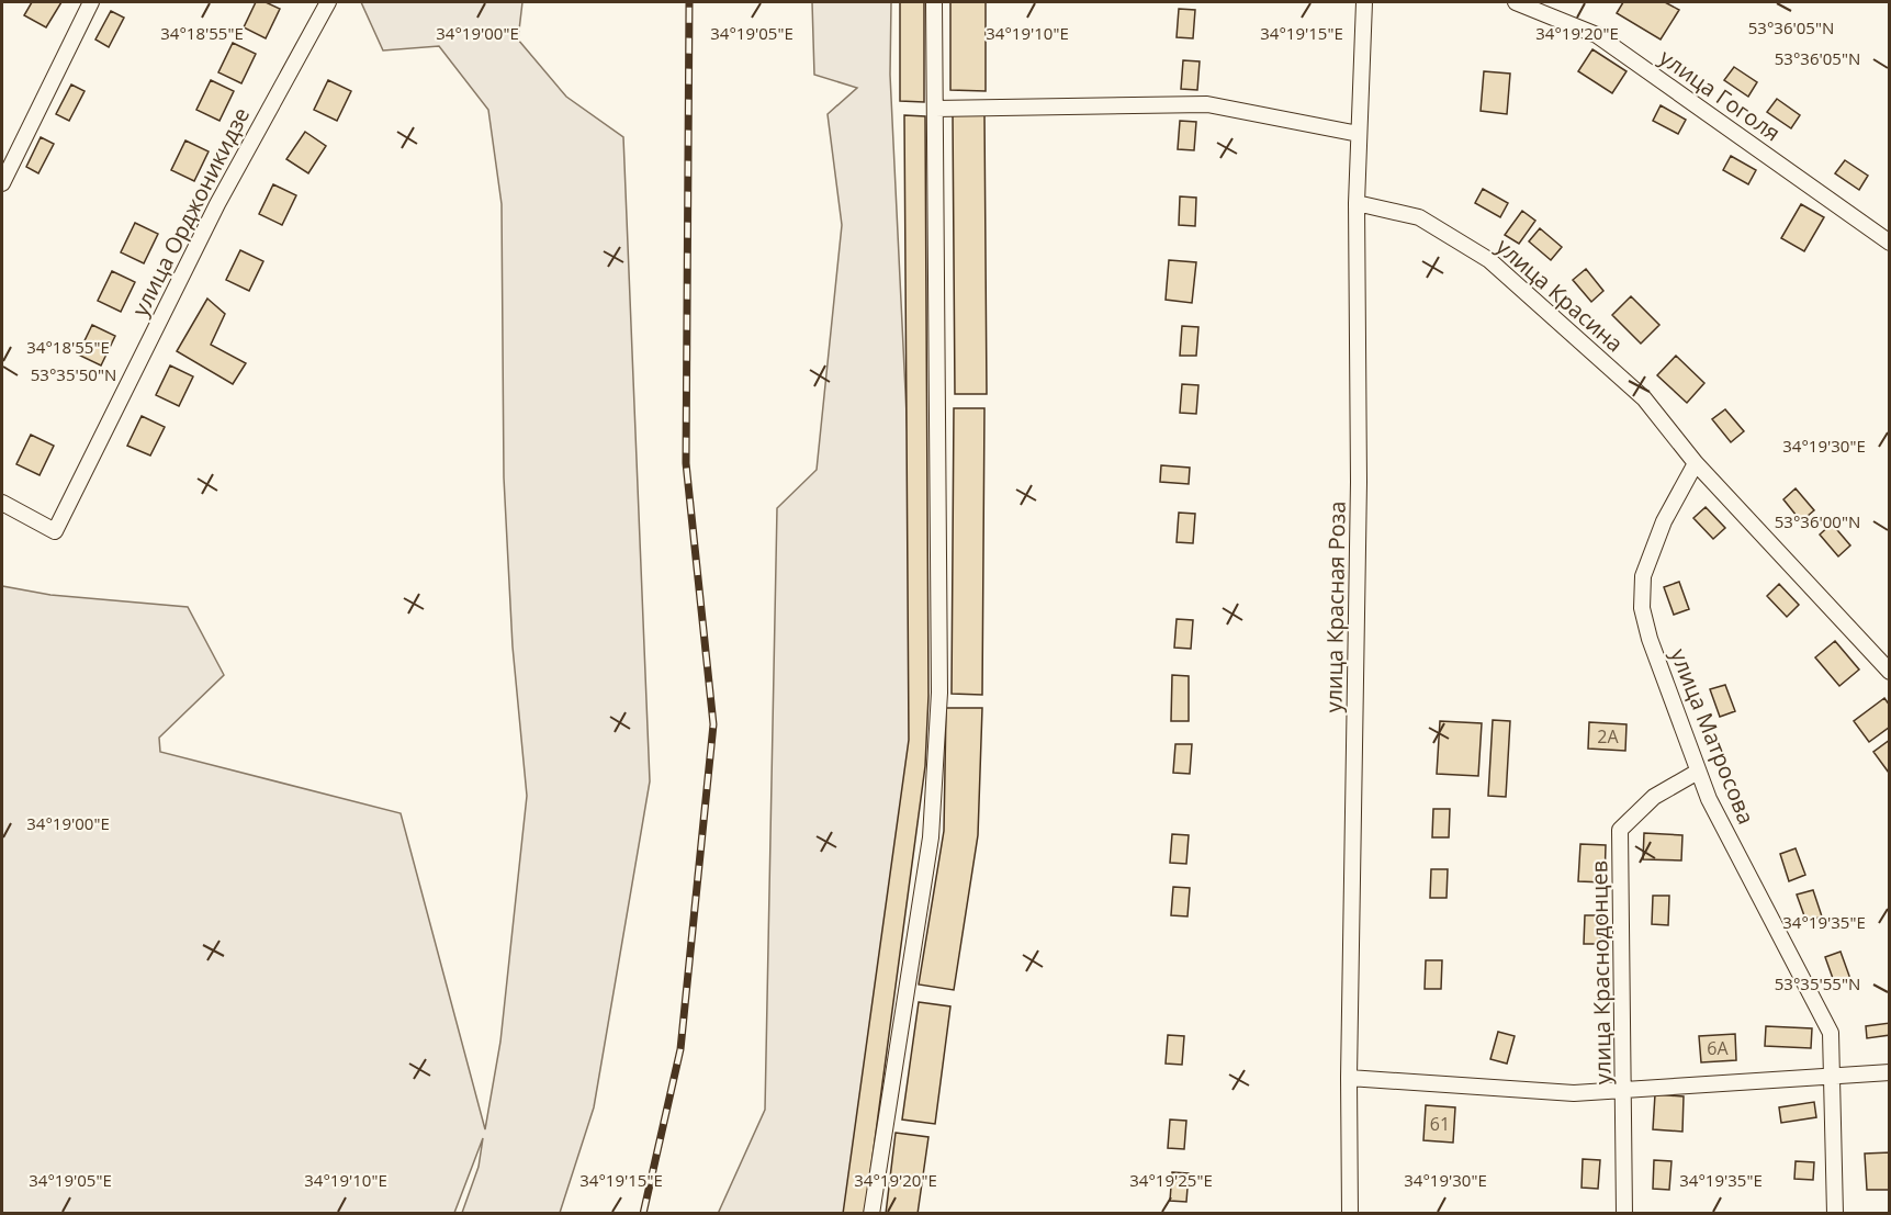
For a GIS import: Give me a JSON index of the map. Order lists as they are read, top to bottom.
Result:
{
  "streets": {
    "street": [
      "улица Гоголя",
      "улица Орджоникидзе",
      "улица Красина",
      "улица Красная Роза",
      "улица Матросова",
      "улица Краснодонцев"
    ]
  },
  "crossings": [
    ["улица Красина", "улица Красная Роза"],
    ["улица Красина", "улица Матросова"],
    ["улица Матросова", "улица Краснодонцев"]
  ],
  "house_numbers": ["2А", "6А", "61"],
  "coordinates": [
    "53°36'05\"N",
    "34°18'55\"E",
    "34°19'20\"E",
    "34°19'00\"E",
    "34°19'05\"E",
    "34°19'10\"E",
    "34°19'15\"E",
    "53°35'50\"N",
    "34°19'30\"E",
    "53°36'00\"N",
    "34°19'35\"E",
    "53°35'55\"N",
    "34°19'25\"E"
  ]
}
